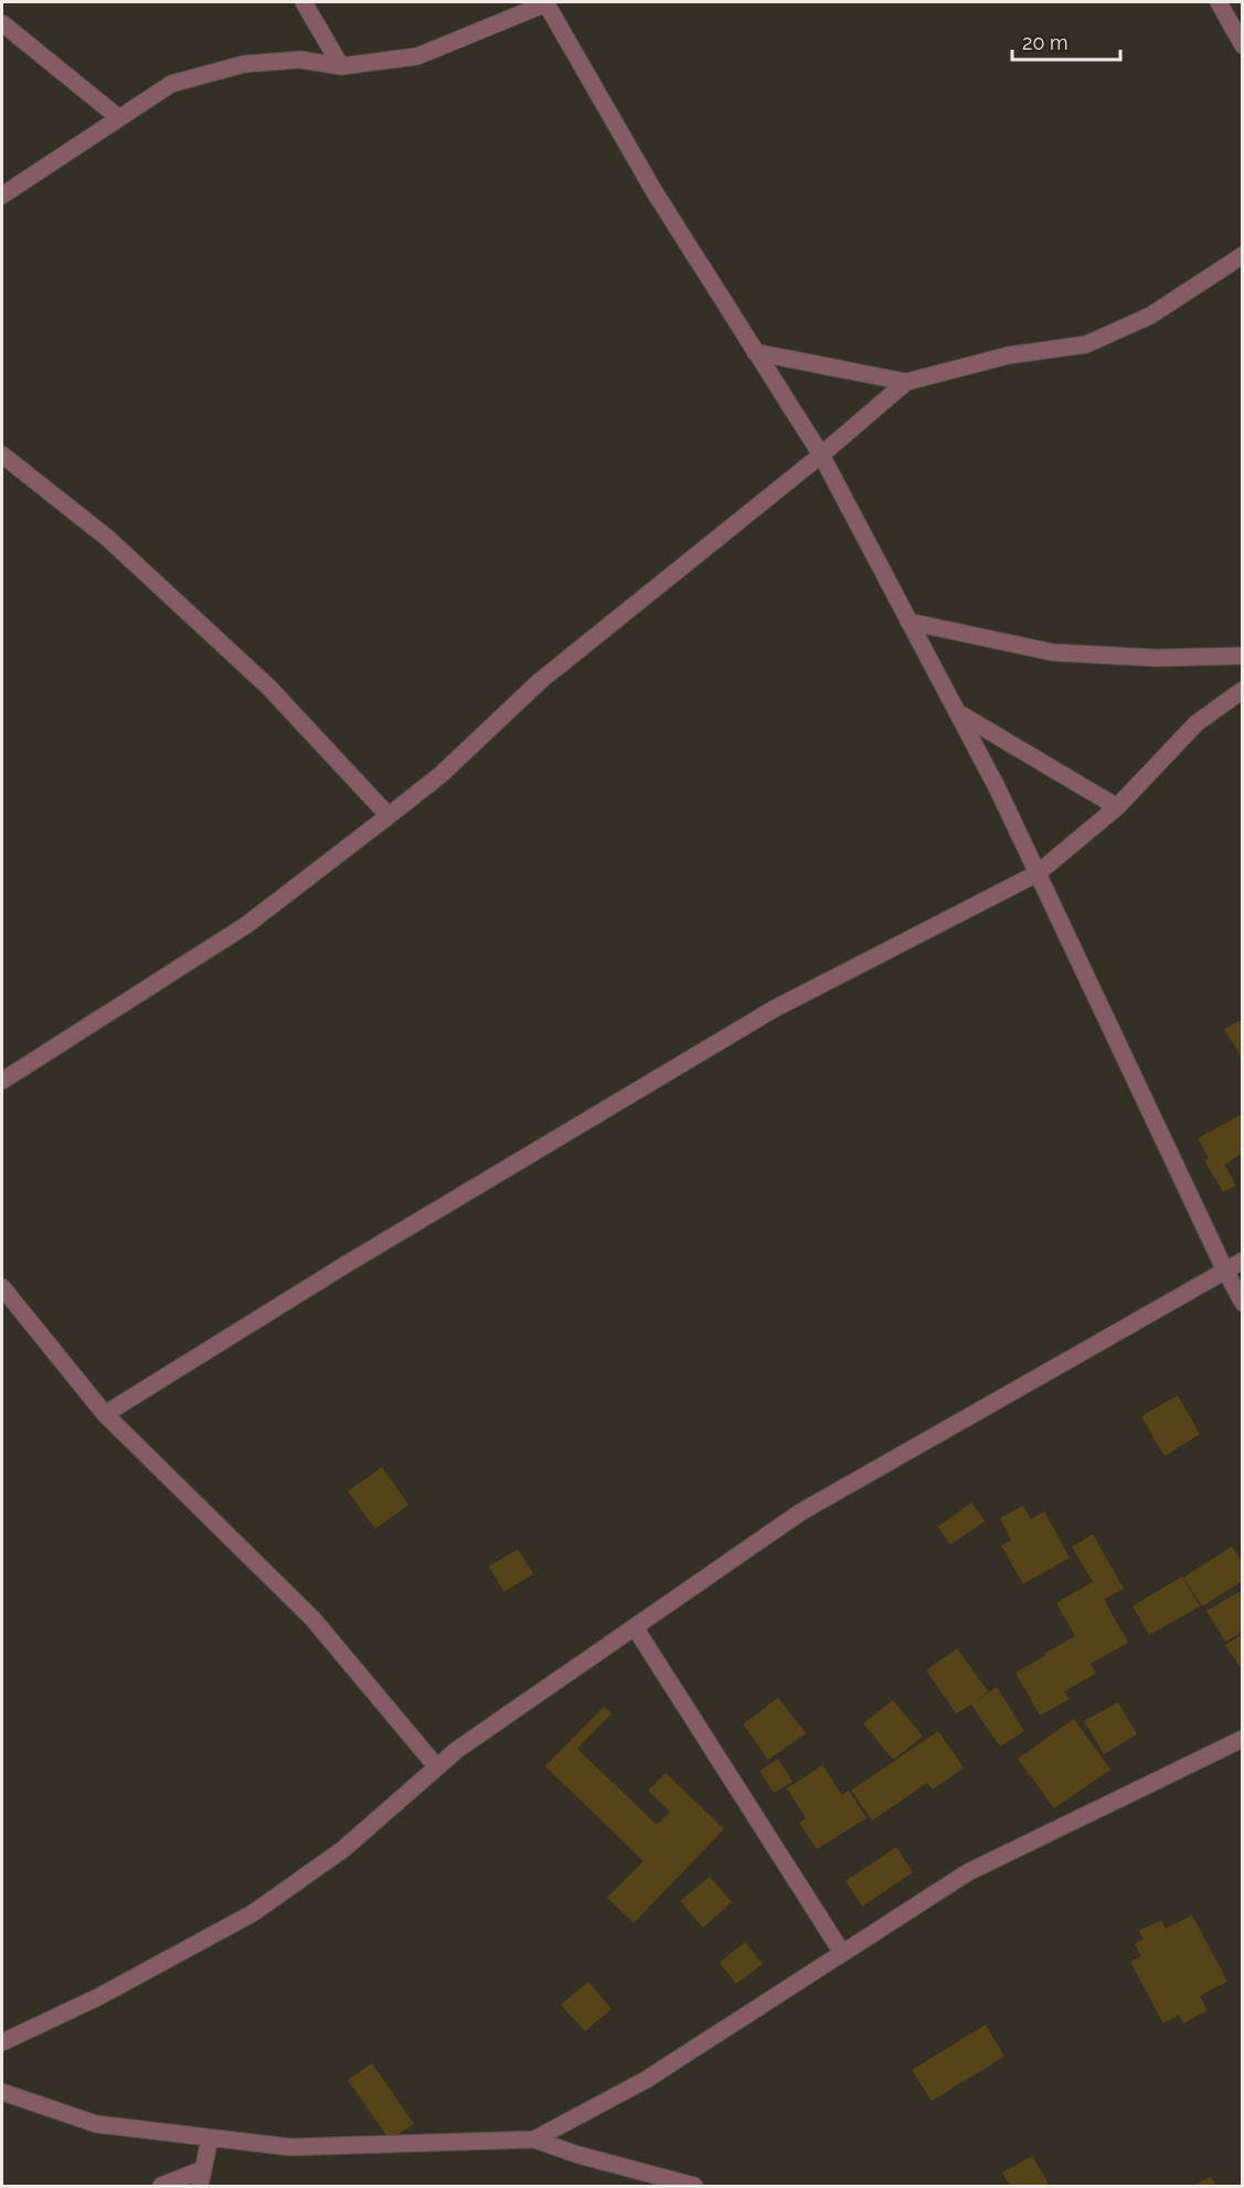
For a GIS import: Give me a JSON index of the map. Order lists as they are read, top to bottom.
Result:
{
  "scale_bar": "20 m"
}
